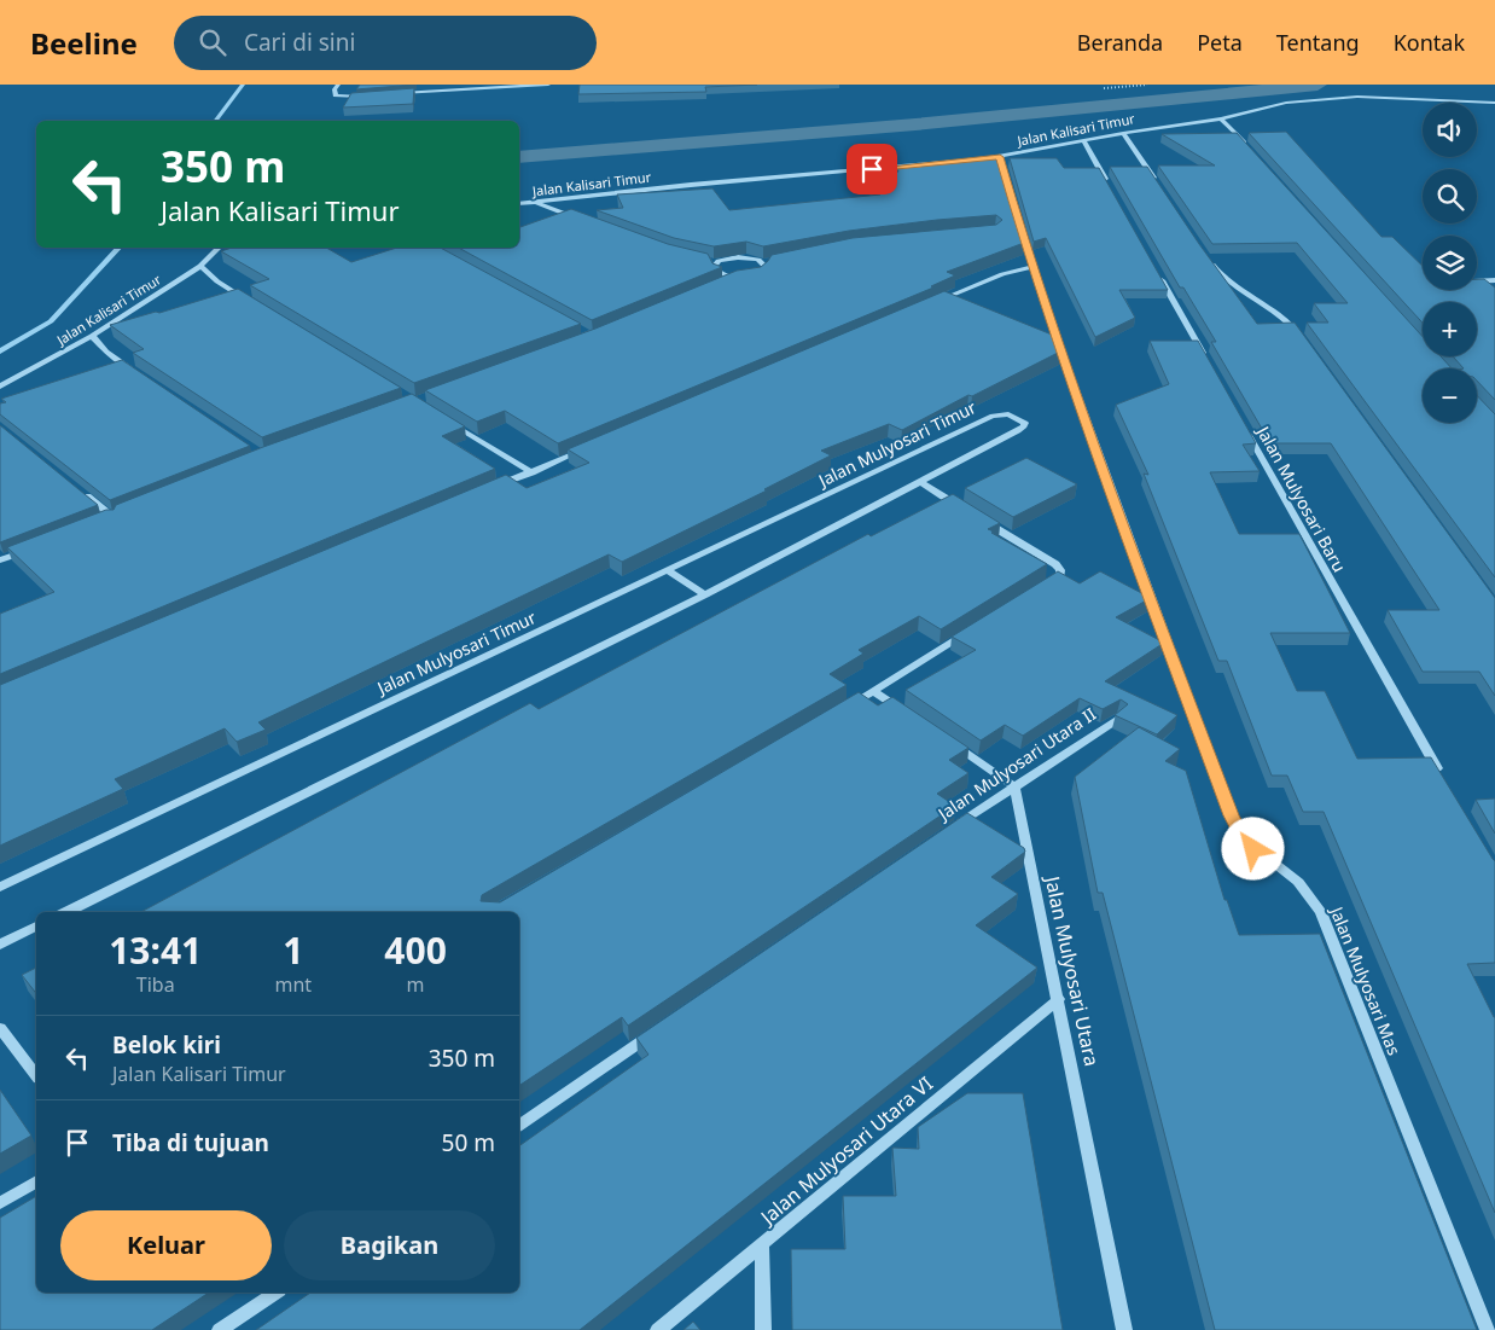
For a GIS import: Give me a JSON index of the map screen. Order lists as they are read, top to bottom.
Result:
{
  "streets": {
    "street": [
      "Jalan Kalisari Timur",
      "Jalan Mulyosari Timur",
      "Jalan Mulyosari Baru",
      "Jalan Mulyosari Utara II",
      "Jalan Mulyosari Utara",
      "Jalan Mulyosari Mas",
      "Jalan Mulyosari Utara VI"
    ]
  },
  "crossings": [
    ["Jalan Kalisari Timur", "Jalan Mulyosari Mas"],
    ["Jalan Mulyosari Utara II", "Jalan Mulyosari Utara"],
    ["Jalan Mulyosari Utara", "Jalan Mulyosari Utara VI"]
  ],
  "page": {
    "header": "Beeline",
    "search": "Cari di sini",
    "nav": [
      "Beranda",
      "Peta",
      "Tentang",
      "Kontak"
    ],
    "map_buttons": ["+", "−"],
    "turn": ["350 m", "Jalan Kalisari Timur"],
    "eta": [
      "13:41",
      "Tiba",
      "1",
      "mnt",
      "400",
      "m"
    ],
    "list": [
      {
        "name": "Belok kiri",
        "note": "Jalan Kalisari Timur",
        "value": "350 m"
      },
      {
        "name": "Tiba di tujuan",
        "value": "50 m"
      }
    ],
    "buttons": ["Keluar", "Bagikan"]
  }
}
